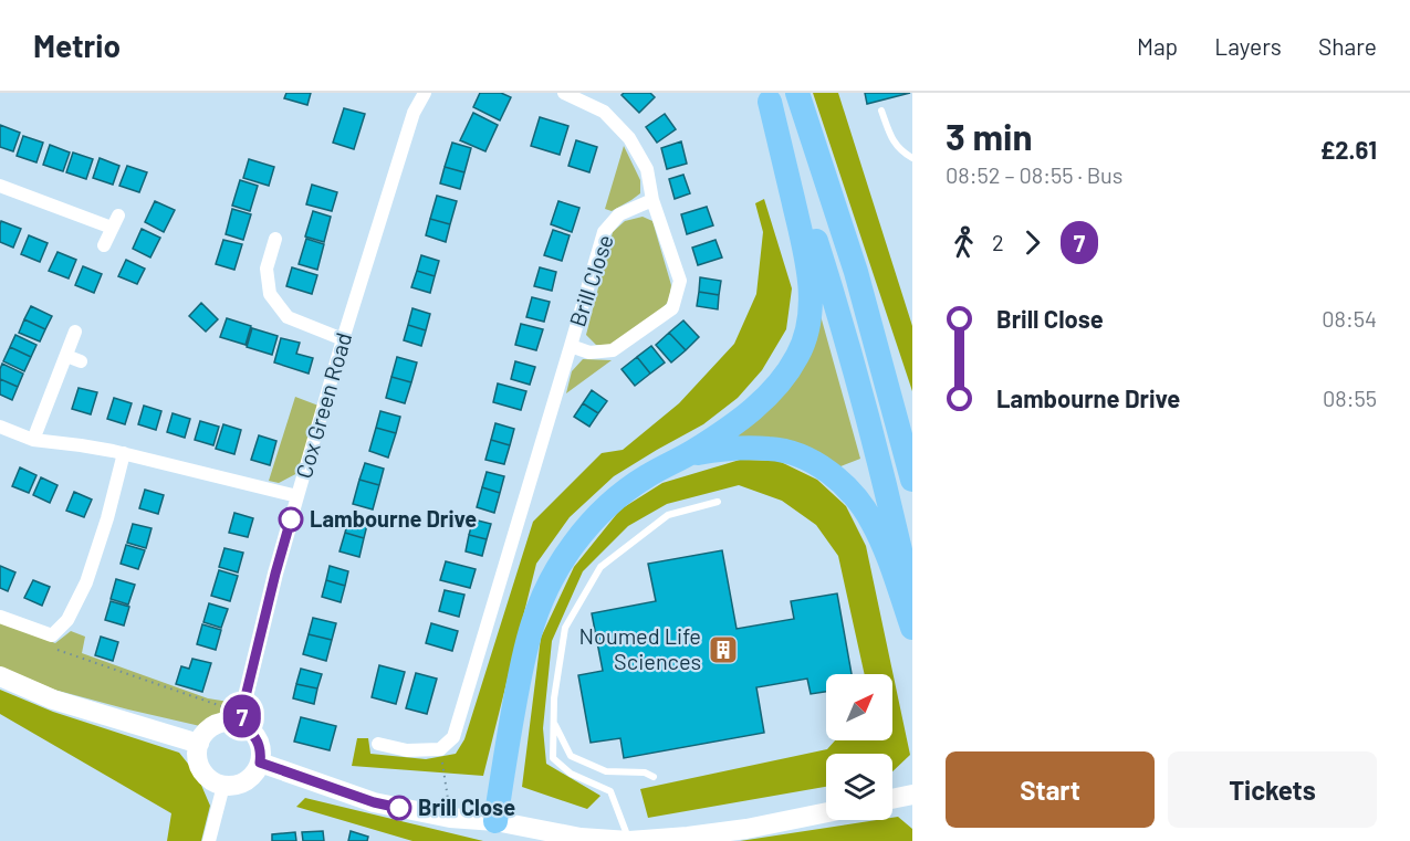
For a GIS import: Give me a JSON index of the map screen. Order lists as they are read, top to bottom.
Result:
{
  "streets": {
    "street": ["Brill Close", "Cox Green Road"]
  },
  "places": {
    "other": ["Lambourne Drive", "Brill Close"],
    "building": ["Noumed Life Sciences"]
  },
  "lines": ["bus line 7"],
  "north": "top right",
  "page": {
    "header": "Metrio",
    "nav": ["Map", "Layers", "Share"],
    "on_map": "7",
    "heading": ["3 min", "08:52 – 08:55 · Bus", "£2.61"],
    "legs": ["2", "7"],
    "list": [
      {
        "name": "Brill Close",
        "value": "08:54"
      },
      {
        "name": "Lambourne Drive",
        "value": "08:55"
      }
    ],
    "buttons": ["Start", "Tickets"]
  }
}
